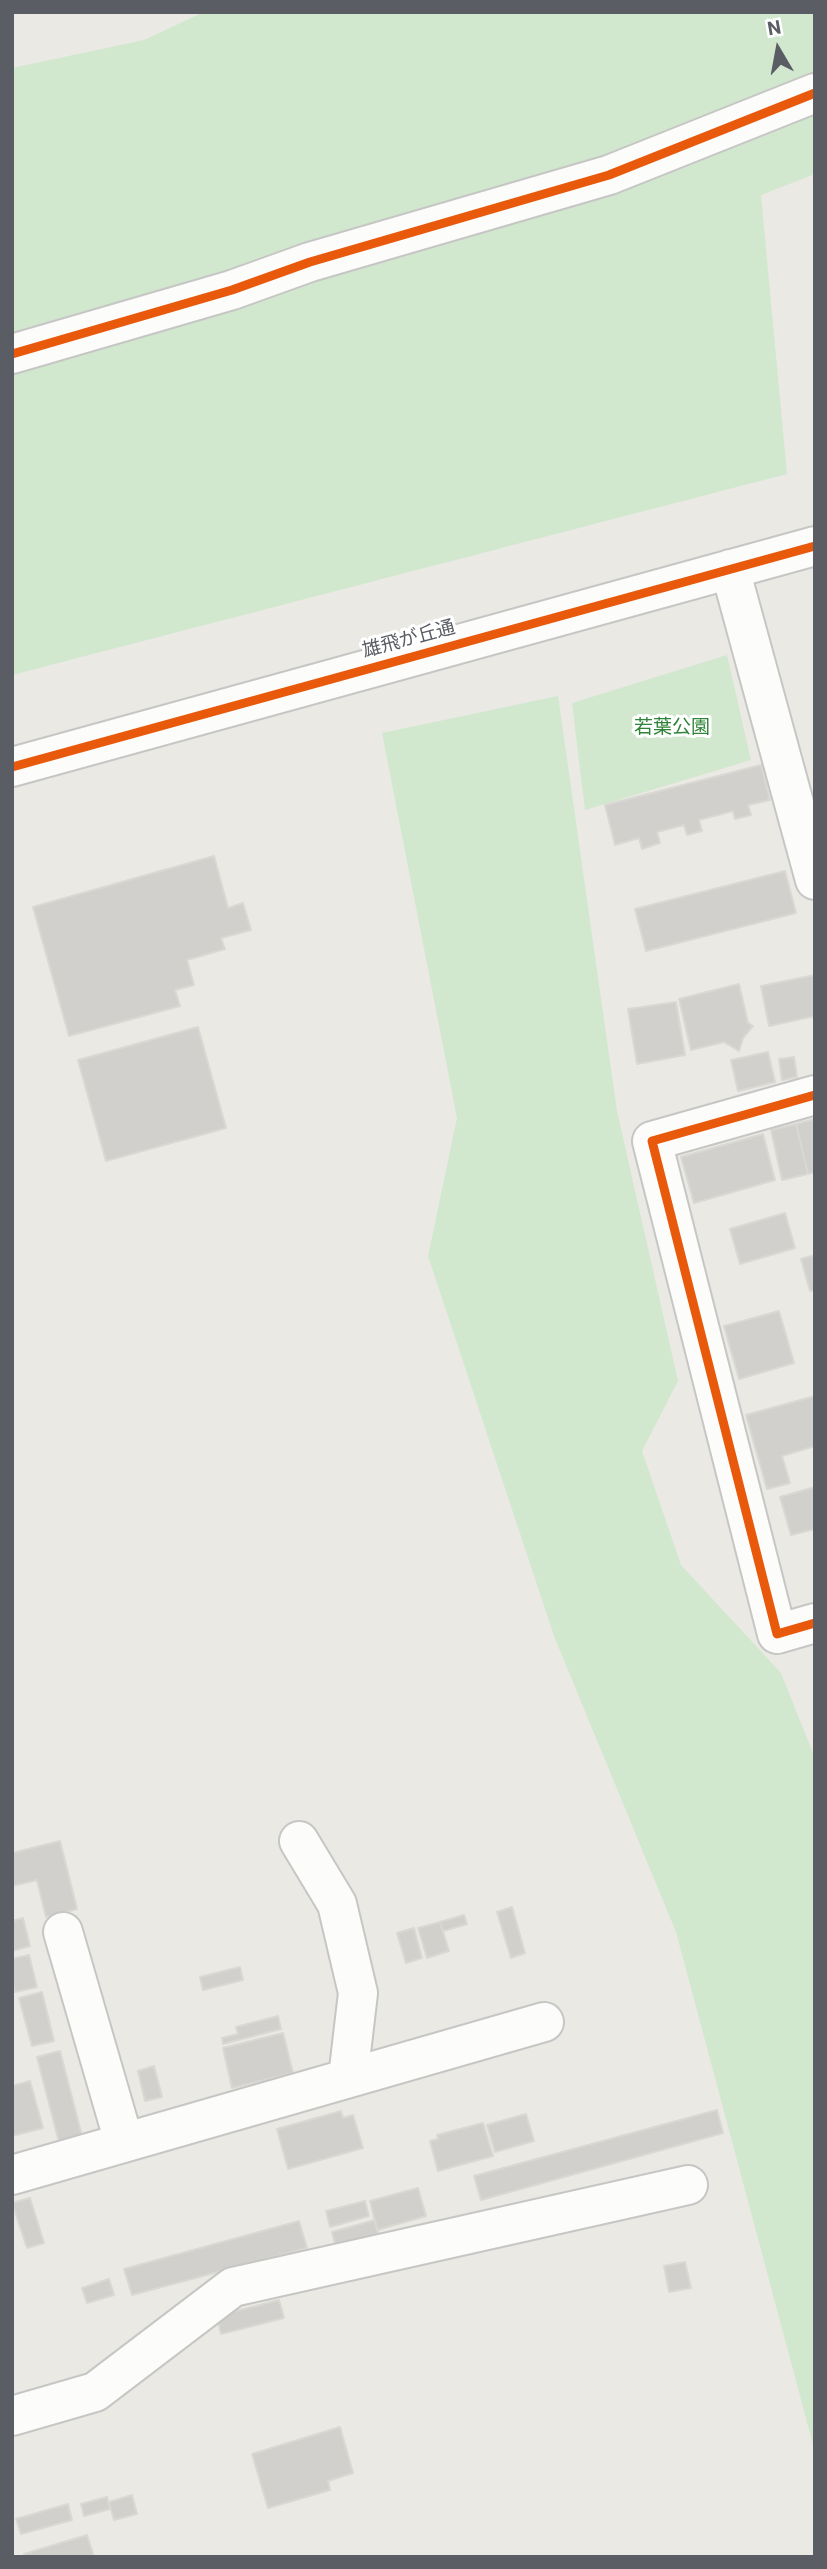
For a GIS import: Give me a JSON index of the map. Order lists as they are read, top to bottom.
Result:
{
  "streets": {
    "street": ["雄飛が丘通"]
  },
  "parks": ["若葉公園"],
  "north": "top"
}
